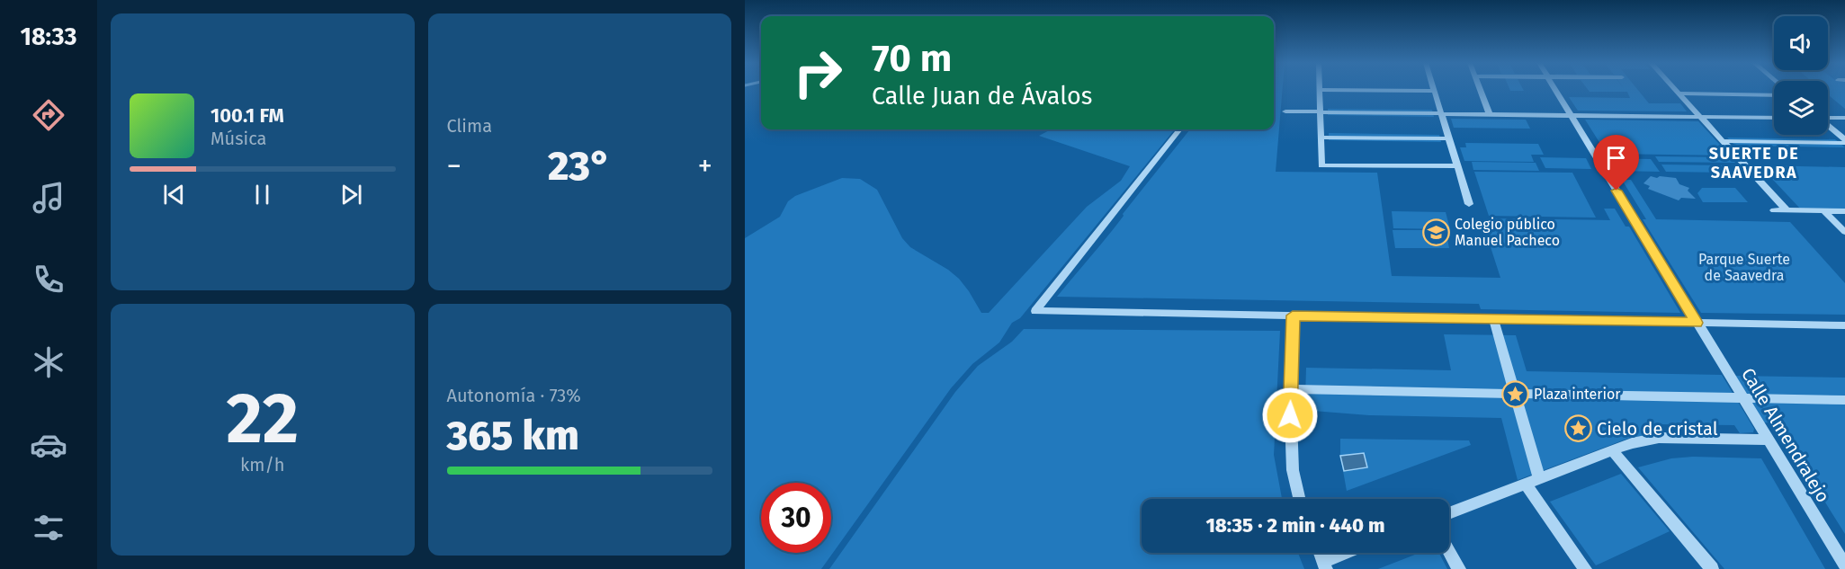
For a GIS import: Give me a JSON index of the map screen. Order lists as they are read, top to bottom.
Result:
{
  "streets": {
    "street": ["Calle Almendralejo"]
  },
  "districts": ["SUERTE DE SAAVEDRA"],
  "parks": ["Parque Suerte de Saavedra"],
  "places": {
    "school or university": ["Colegio público Manuel Pacheco"],
    "place": ["Plaza interior", "Cielo de cristal"]
  },
  "page": {
    "tabs": "18:33",
    "tile": [
      "Clima",
      ["22", "km/h"],
      ["Autonomía · 73%", "365 km"]
    ],
    "turn": ["70 m", "Calle Juan de Ávalos"],
    "song": ["100.1 FM", "Música"],
    "heat": ["−", "23°", "+"],
    "limit": "30",
    "trip": "18:35 · 2 min · 440 m"
  }
}
